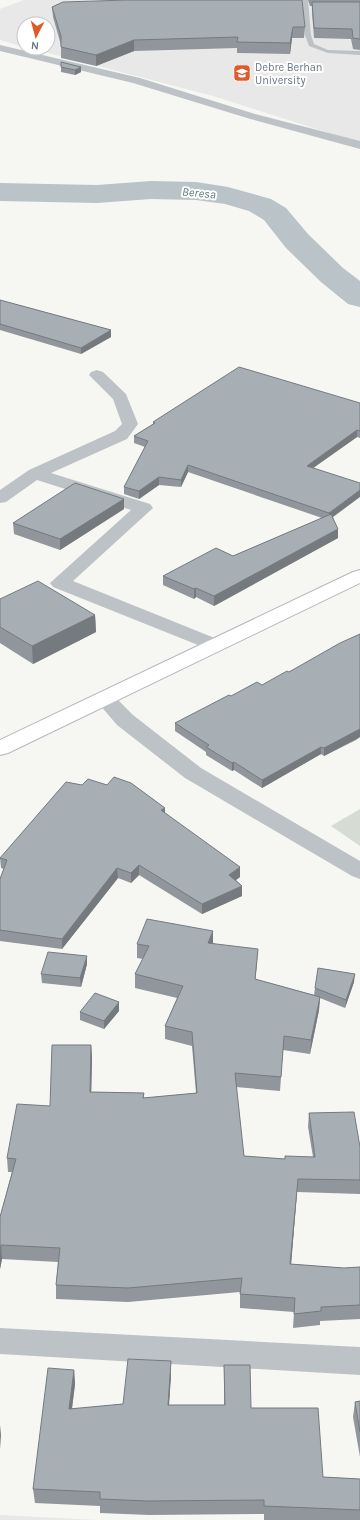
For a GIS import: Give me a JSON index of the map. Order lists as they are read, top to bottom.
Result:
{
  "water": ["Beresa"],
  "places": {
    "school or university": ["Debre Berhan University"]
  },
  "north": "bottom"
}
